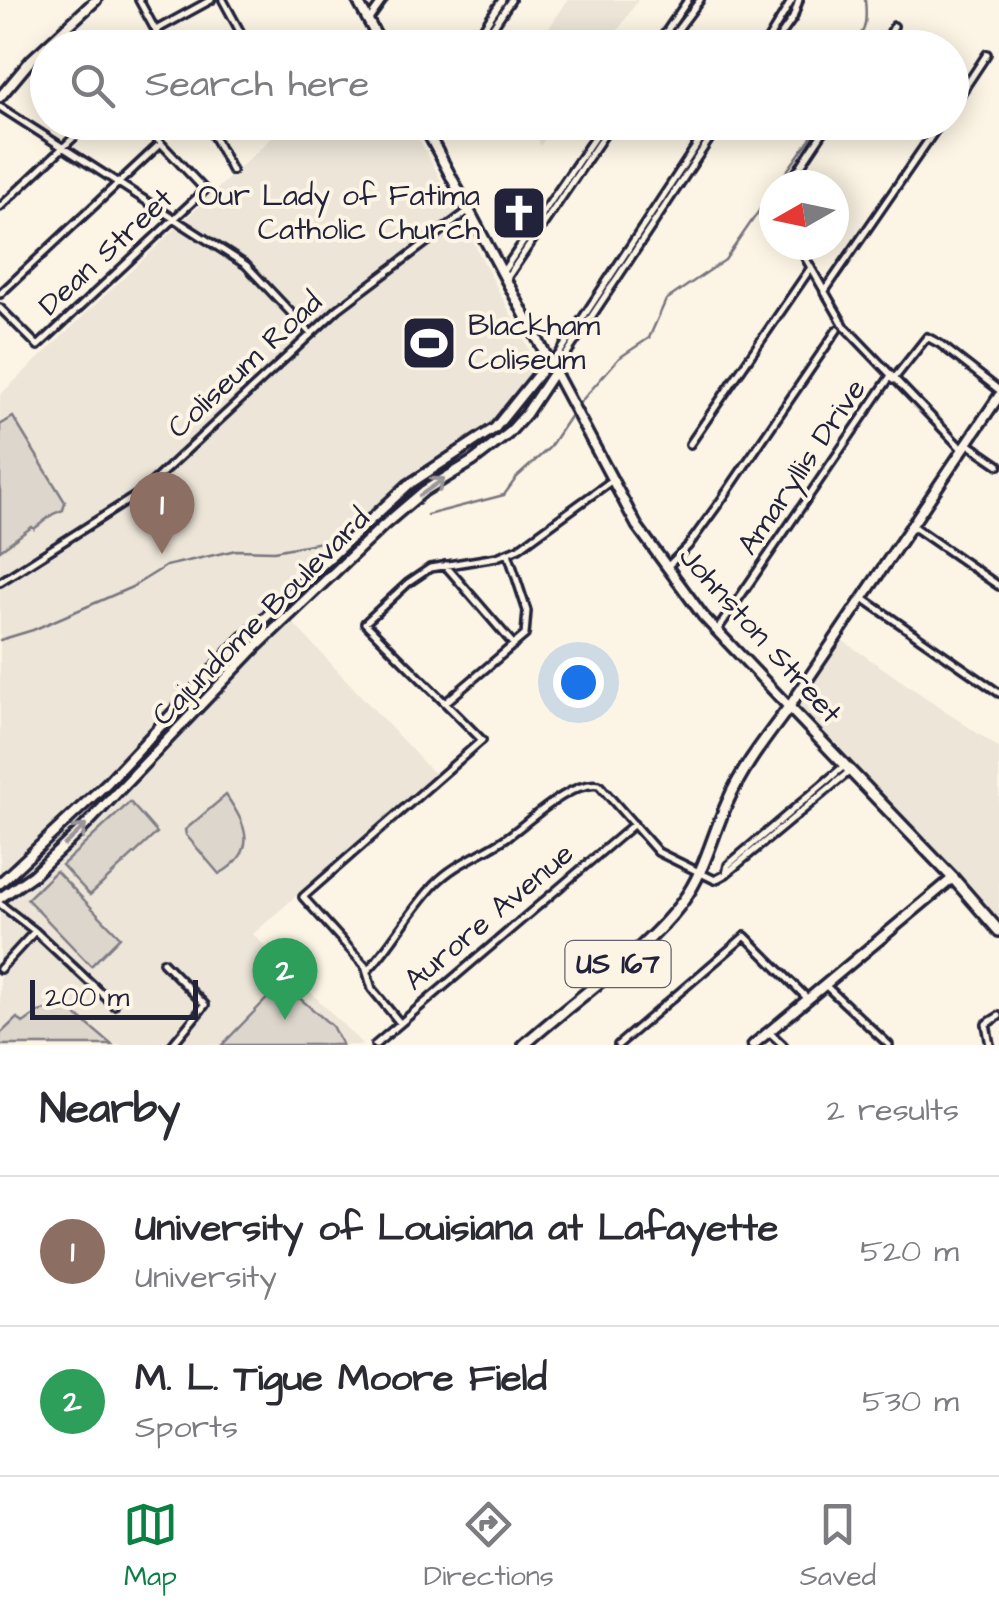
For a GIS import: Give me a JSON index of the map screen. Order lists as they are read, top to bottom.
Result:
{
  "streets": {
    "main road": ["Johnston Street", "US 167"],
    "street": [
      "Dean Street",
      "Coliseum Road",
      "Amaryllis Drive",
      "Cajundome Boulevard",
      "Aurore Avenue"
    ]
  },
  "crossings": [
    ["Coliseum Road", "Johnston Street"],
    ["Amaryllis Drive", "Johnston Street"],
    ["Cajundome Boulevard", "Johnston Street"],
    ["Johnston Street", "US 167"]
  ],
  "places": {
    "church": ["Our Lady of Fatima Catholic Church"],
    "sports": ["Blackham Coliseum"]
  },
  "scale_bar": "200 m",
  "north": "left",
  "page": {
    "search": "Search here",
    "pins": ["1", "2"],
    "scale": "200 m",
    "heading": ["Nearby", "2 results"],
    "list": [
      {
        "mark": "1",
        "name": "University of Louisiana at Lafayette",
        "note": "University",
        "value": "520 m"
      },
      {
        "mark": "2",
        "name": "M. L. Tigue Moore Field",
        "note": "Sports",
        "value": "530 m"
      }
    ],
    "nav": ["Map", "Directions", "Saved"]
  }
}
